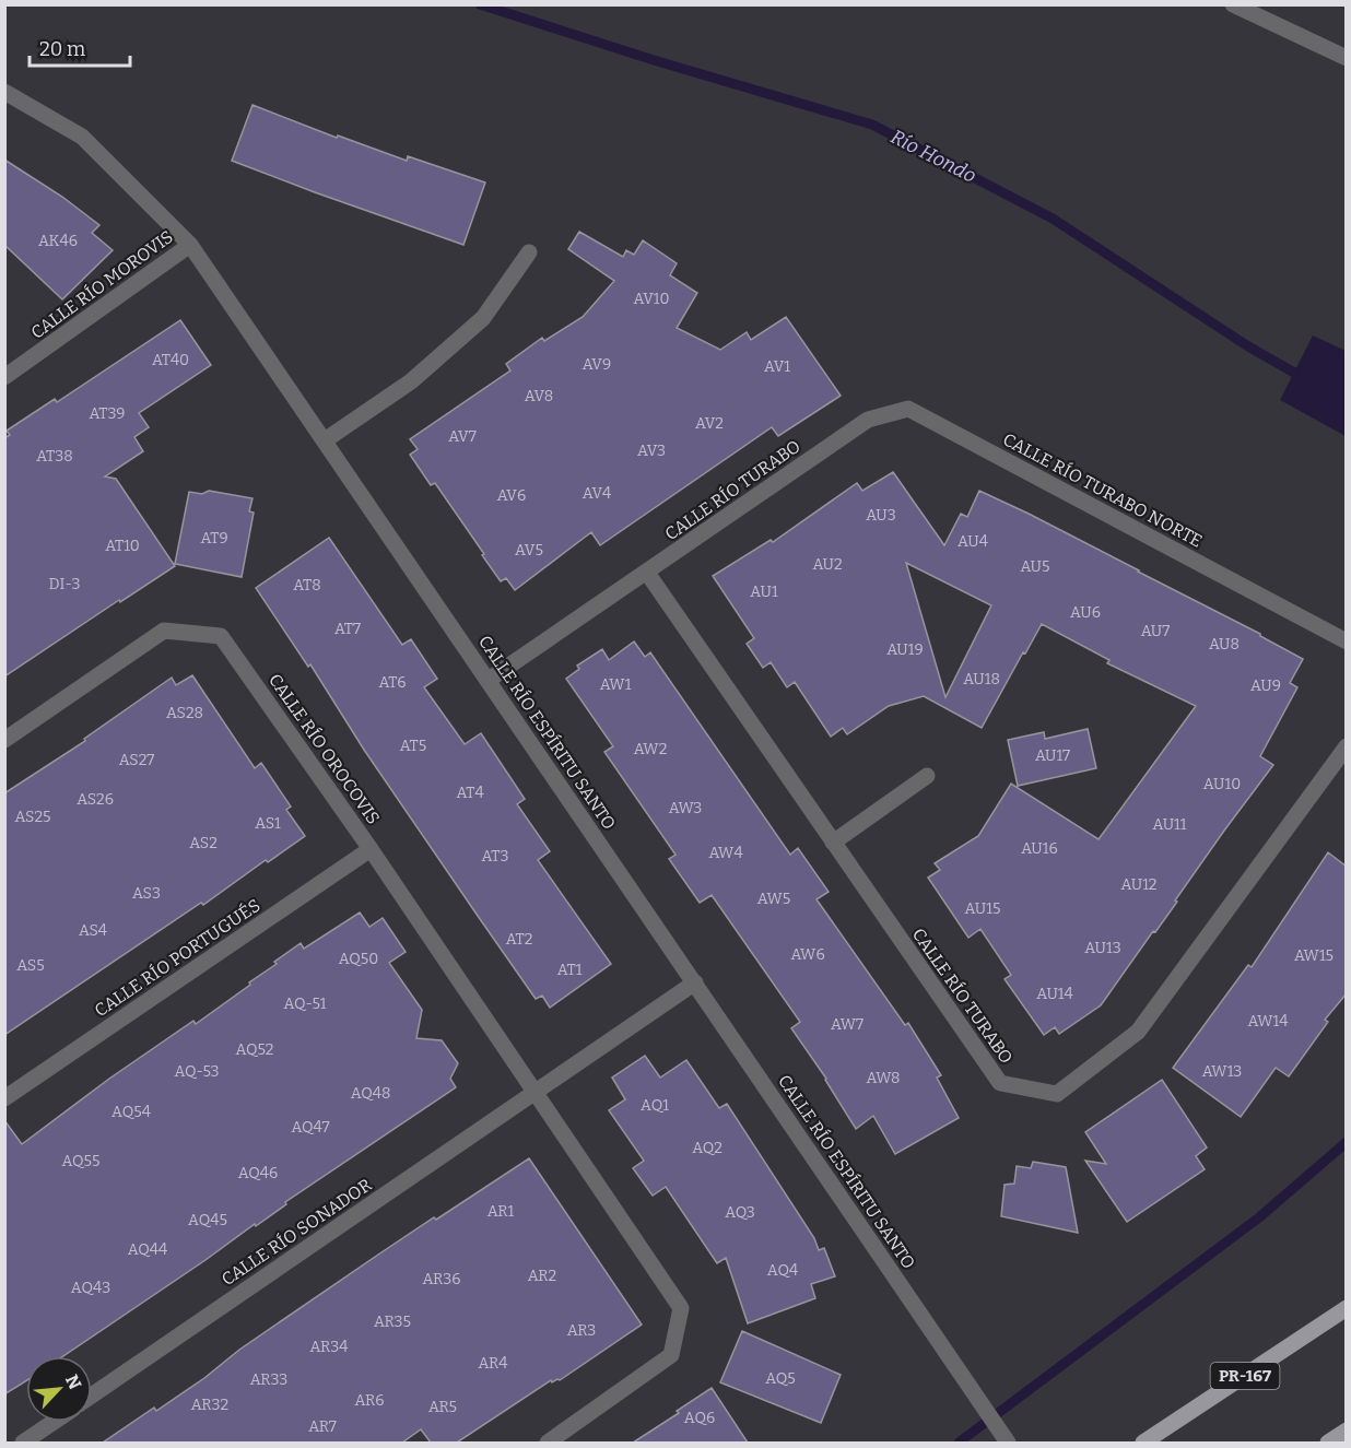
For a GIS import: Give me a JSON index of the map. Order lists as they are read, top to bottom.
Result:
{
  "streets": {
    "main road": ["PR-167"],
    "street": [
      "CALLE RÍO MOROVIS",
      "CALLE RÍO TURABO",
      "CALLE RÍO TURABO NORTE",
      "CALLE RÍO ESPÍRITU SANTO",
      "CALLE RÍO OROCOVIS",
      "CALLE RÍO PORTUGUÉS",
      "CALLE RÍO SONADOR"
    ]
  },
  "crossings": [
    ["CALLE RÍO MOROVIS", "CALLE RÍO ESPÍRITU SANTO"],
    ["CALLE RÍO TURABO", "CALLE RÍO TURABO NORTE"],
    ["CALLE RÍO TURABO", "CALLE RÍO ESPÍRITU SANTO"],
    ["CALLE RÍO ESPÍRITU SANTO", "CALLE RÍO SONADOR"],
    ["CALLE RÍO OROCOVIS", "CALLE RÍO PORTUGUÉS"],
    ["CALLE RÍO OROCOVIS", "CALLE RÍO SONADOR"]
  ],
  "water": ["Río Hondo"],
  "house_numbers": [
    "AK46",
    "AV10",
    "AT40",
    "AV9",
    "AV1",
    "AV8",
    "AT39",
    "AV2",
    "AV7",
    "AV3",
    "AT38",
    "AV4",
    "AV6",
    "AU3",
    "AT9",
    "AU4",
    "AT10",
    "AV5",
    "AU2",
    "AU5",
    "DI-3",
    "AT8",
    "AU1",
    "AU6",
    "AT7",
    "AU7",
    "AU8",
    "AU19",
    "AU18",
    "AT6",
    "AW1",
    "AU9",
    "AS28",
    "AT5",
    "AW2",
    "AU17",
    "AS27",
    "AU10",
    "AT4",
    "AS26",
    "AW3",
    "AS25",
    "AS1",
    "AU11",
    "AS2",
    "AU16",
    "AW4",
    "AT3",
    "AU12",
    "AS3",
    "AW5",
    "AU15",
    "AS4",
    "AT2",
    "AU13",
    "AW6",
    "AW15",
    "AQ50",
    "AS5",
    "AT1",
    "AU14",
    "AQ-51",
    "AW14",
    "AW7",
    "AQ52",
    "AQ-53",
    "AW13",
    "AW8",
    "AQ48",
    "AQ1",
    "AQ54",
    "AQ47",
    "AQ2",
    "AQ55",
    "AQ46",
    "AR1",
    "AQ3",
    "AQ45",
    "AQ44",
    "AQ4",
    "AR2",
    "AR36",
    "AQ43",
    "AR35",
    "AR3",
    "AR34",
    "AR4",
    "AQ5",
    "AR33",
    "AR6",
    "AR32",
    "AR5",
    "AQ6",
    "AR7"
  ],
  "scale_bar": "20 m",
  "north": "top right"
}
